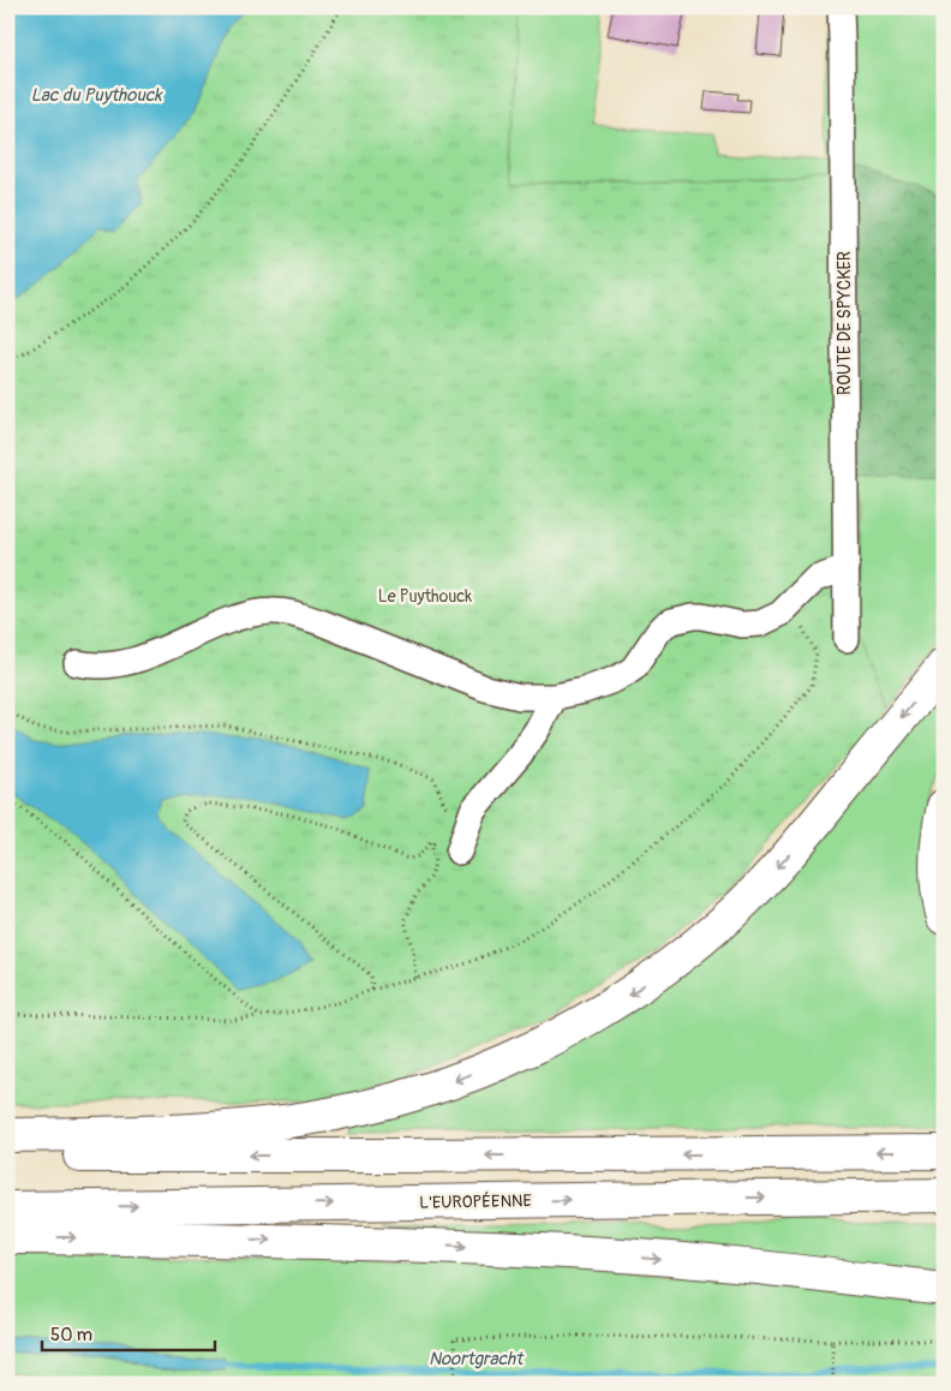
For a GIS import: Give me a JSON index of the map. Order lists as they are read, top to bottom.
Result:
{
  "streets": {
    "highway": ["L'EUROPÉENNE"],
    "street": ["ROUTE DE SPYCKER"]
  },
  "water": ["Lac du Puythouck", "Noortgracht"],
  "parks": ["Le Puythouck"],
  "scale_bar": "50 m"
}
